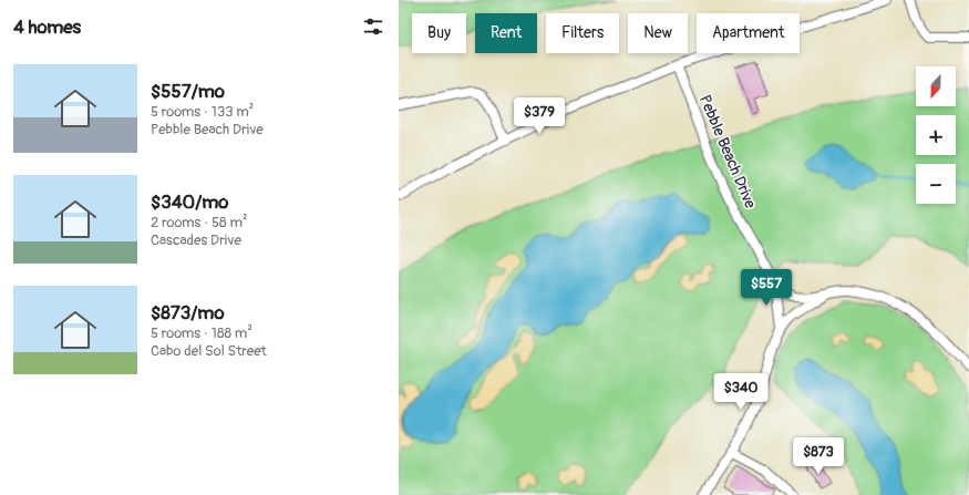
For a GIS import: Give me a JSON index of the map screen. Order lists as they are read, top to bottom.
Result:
{
  "streets": {
    "street": ["Pebble Beach Drive"]
  },
  "north": "bottom",
  "page": {
    "heading": "4 homes",
    "chip": [
      "Buy",
      "Rent",
      "Filters",
      "New",
      "Apartment"
    ],
    "list": [
      {
        "name": "$557/mo",
        "note": "5 rooms · 133 m² · Pebble Beach Drive"
      },
      {
        "name": "$340/mo",
        "note": "2 rooms · 58 m² · Cascades Drive"
      },
      {
        "name": "$873/mo",
        "note": "5 rooms · 188 m² · Cabo del Sol Street"
      }
    ],
    "map_buttons": ["+", "−"],
    "price": [
      "$379",
      "$557",
      "$340",
      "$873"
    ]
  }
}
